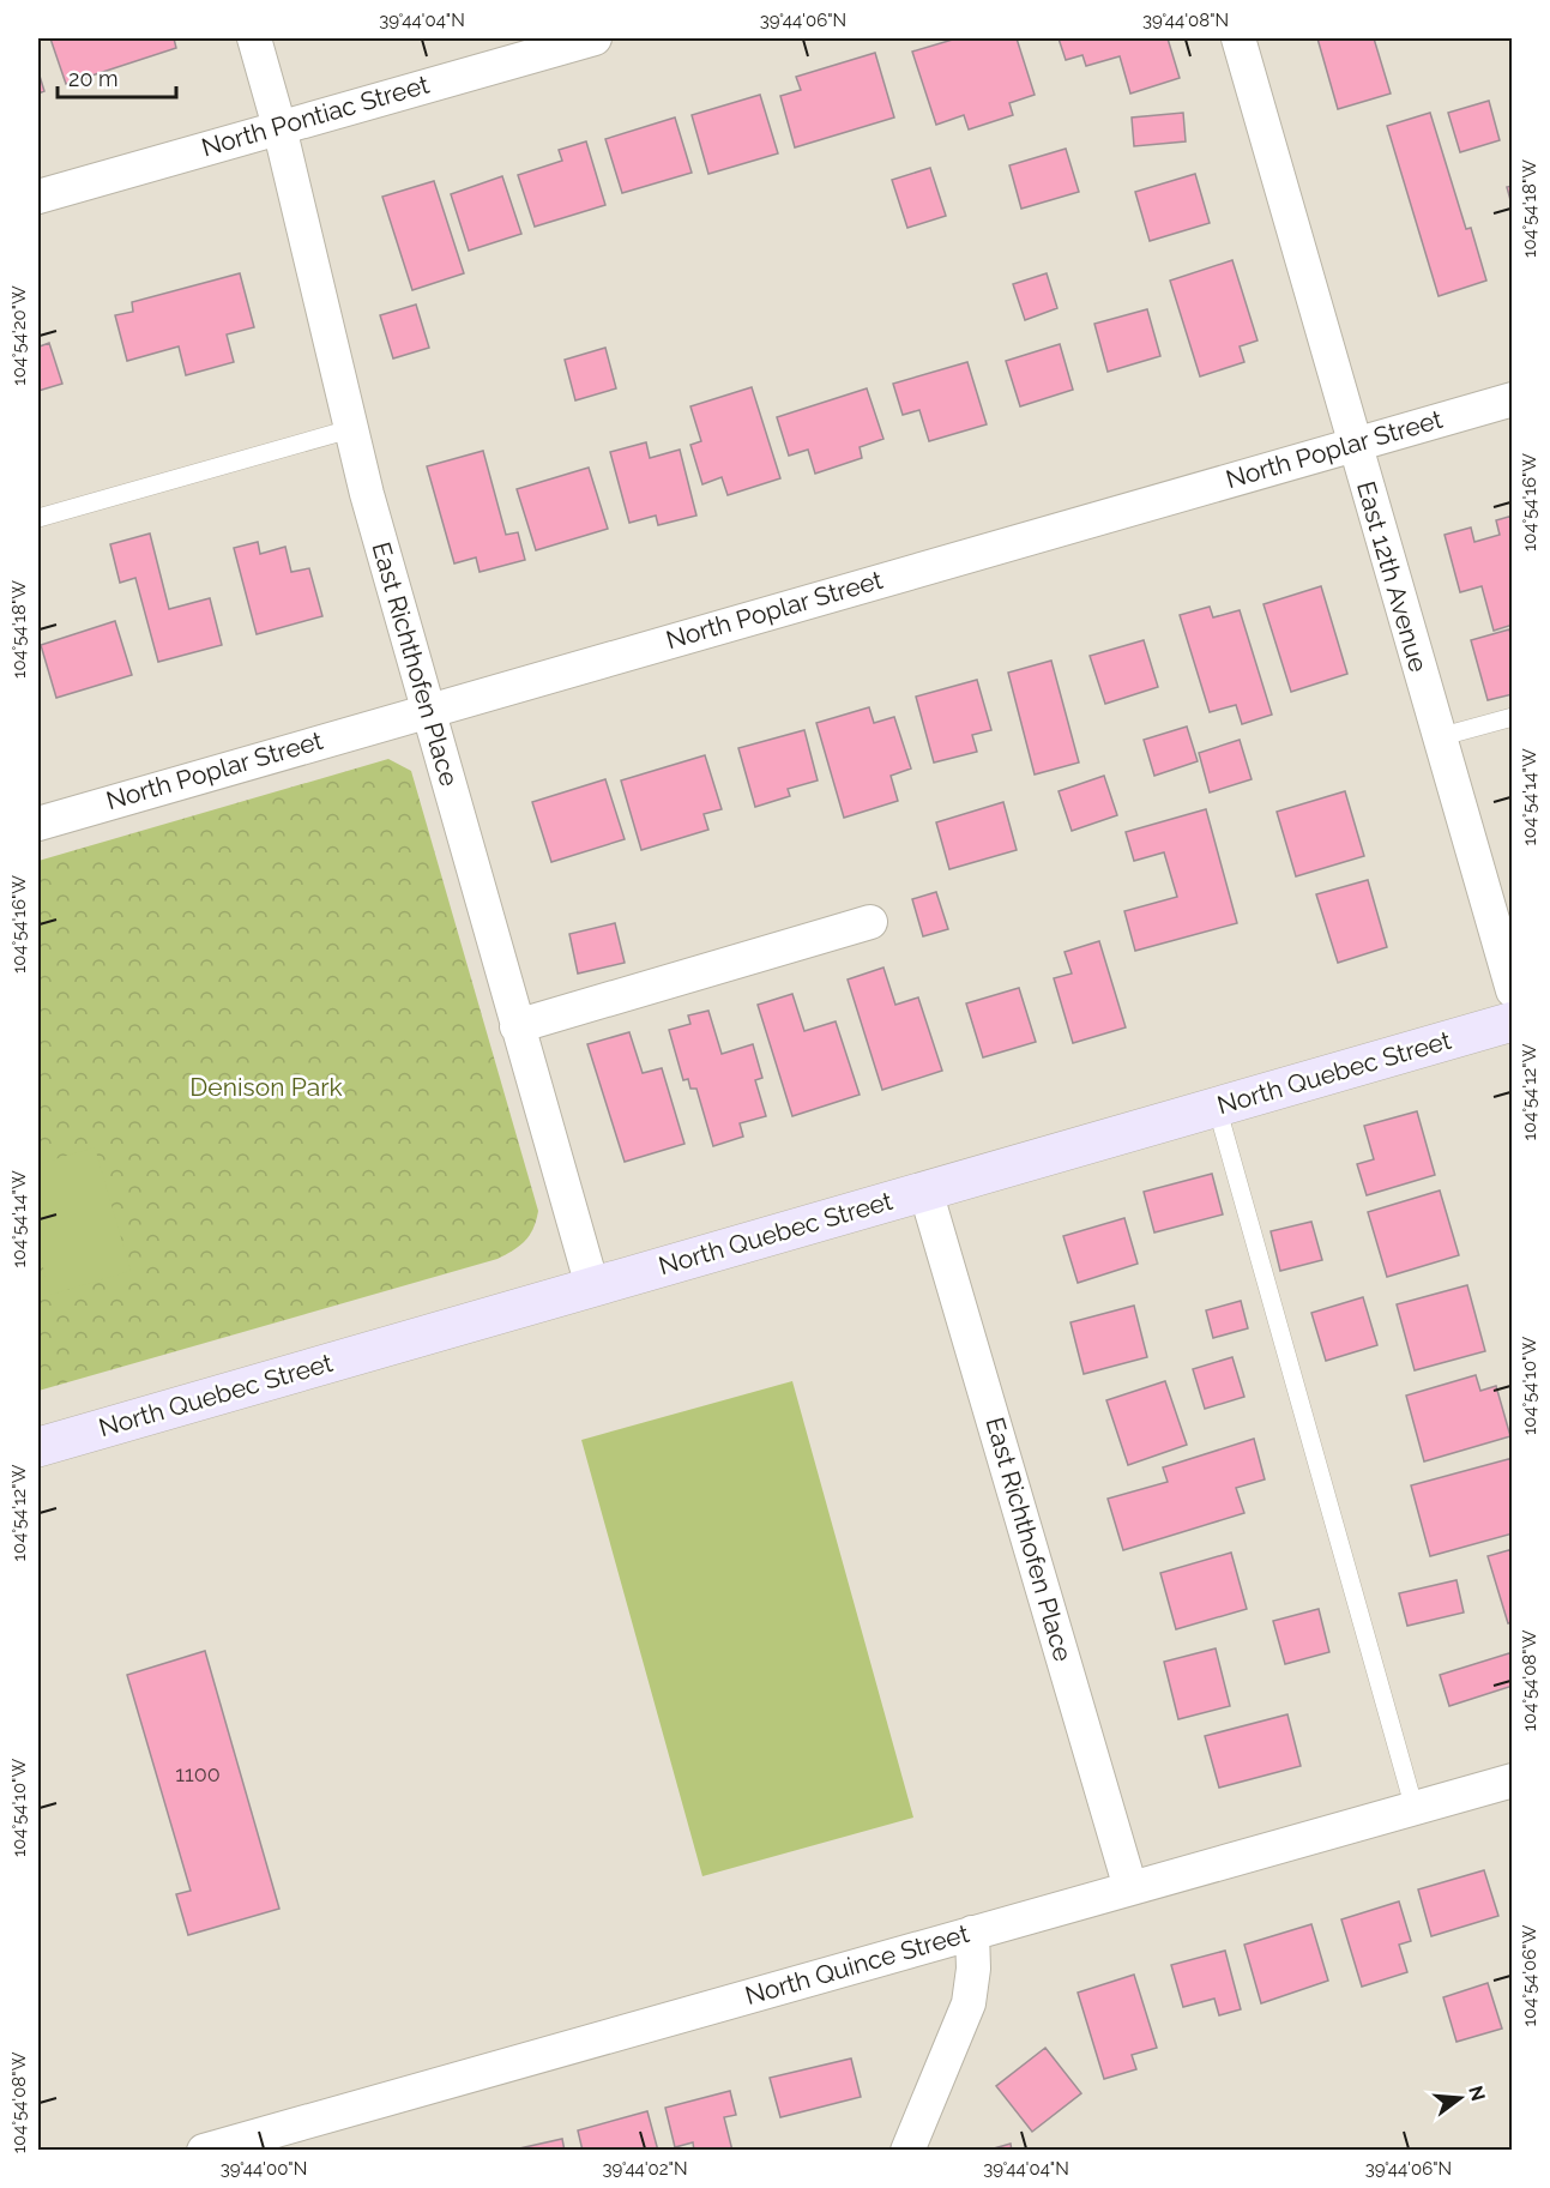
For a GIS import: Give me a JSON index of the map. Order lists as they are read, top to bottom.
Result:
{
  "streets": {
    "main road": ["North Quebec Street"],
    "street": [
      "North Pontiac Street",
      "North Poplar Street",
      "East 12th Avenue",
      "East Richthofen Place",
      "North Quince Street"
    ]
  },
  "crossings": [
    ["North Pontiac Street", "East Richthofen Place"],
    ["North Poplar Street", "East 12th Avenue"],
    ["North Poplar Street", "East Richthofen Place"],
    ["East Richthofen Place", "North Quebec Street"],
    ["East Richthofen Place", "North Quince Street"]
  ],
  "parks": ["Denison Park"],
  "house_numbers": ["1100"],
  "scale_bar": "20 m",
  "north": "right",
  "coordinates": [
    "39°44'04\"N",
    "39°44'06\"N",
    "39°44'08\"N",
    "104°54'18\"W",
    "104°54'20\"W",
    "104°54'16\"W",
    "104°54'14\"W",
    "104°54'12\"W",
    "104°54'10\"W",
    "104°54'08\"W",
    "104°54'06\"W",
    "39°44'00\"N",
    "39°44'02\"N"
  ]
}
